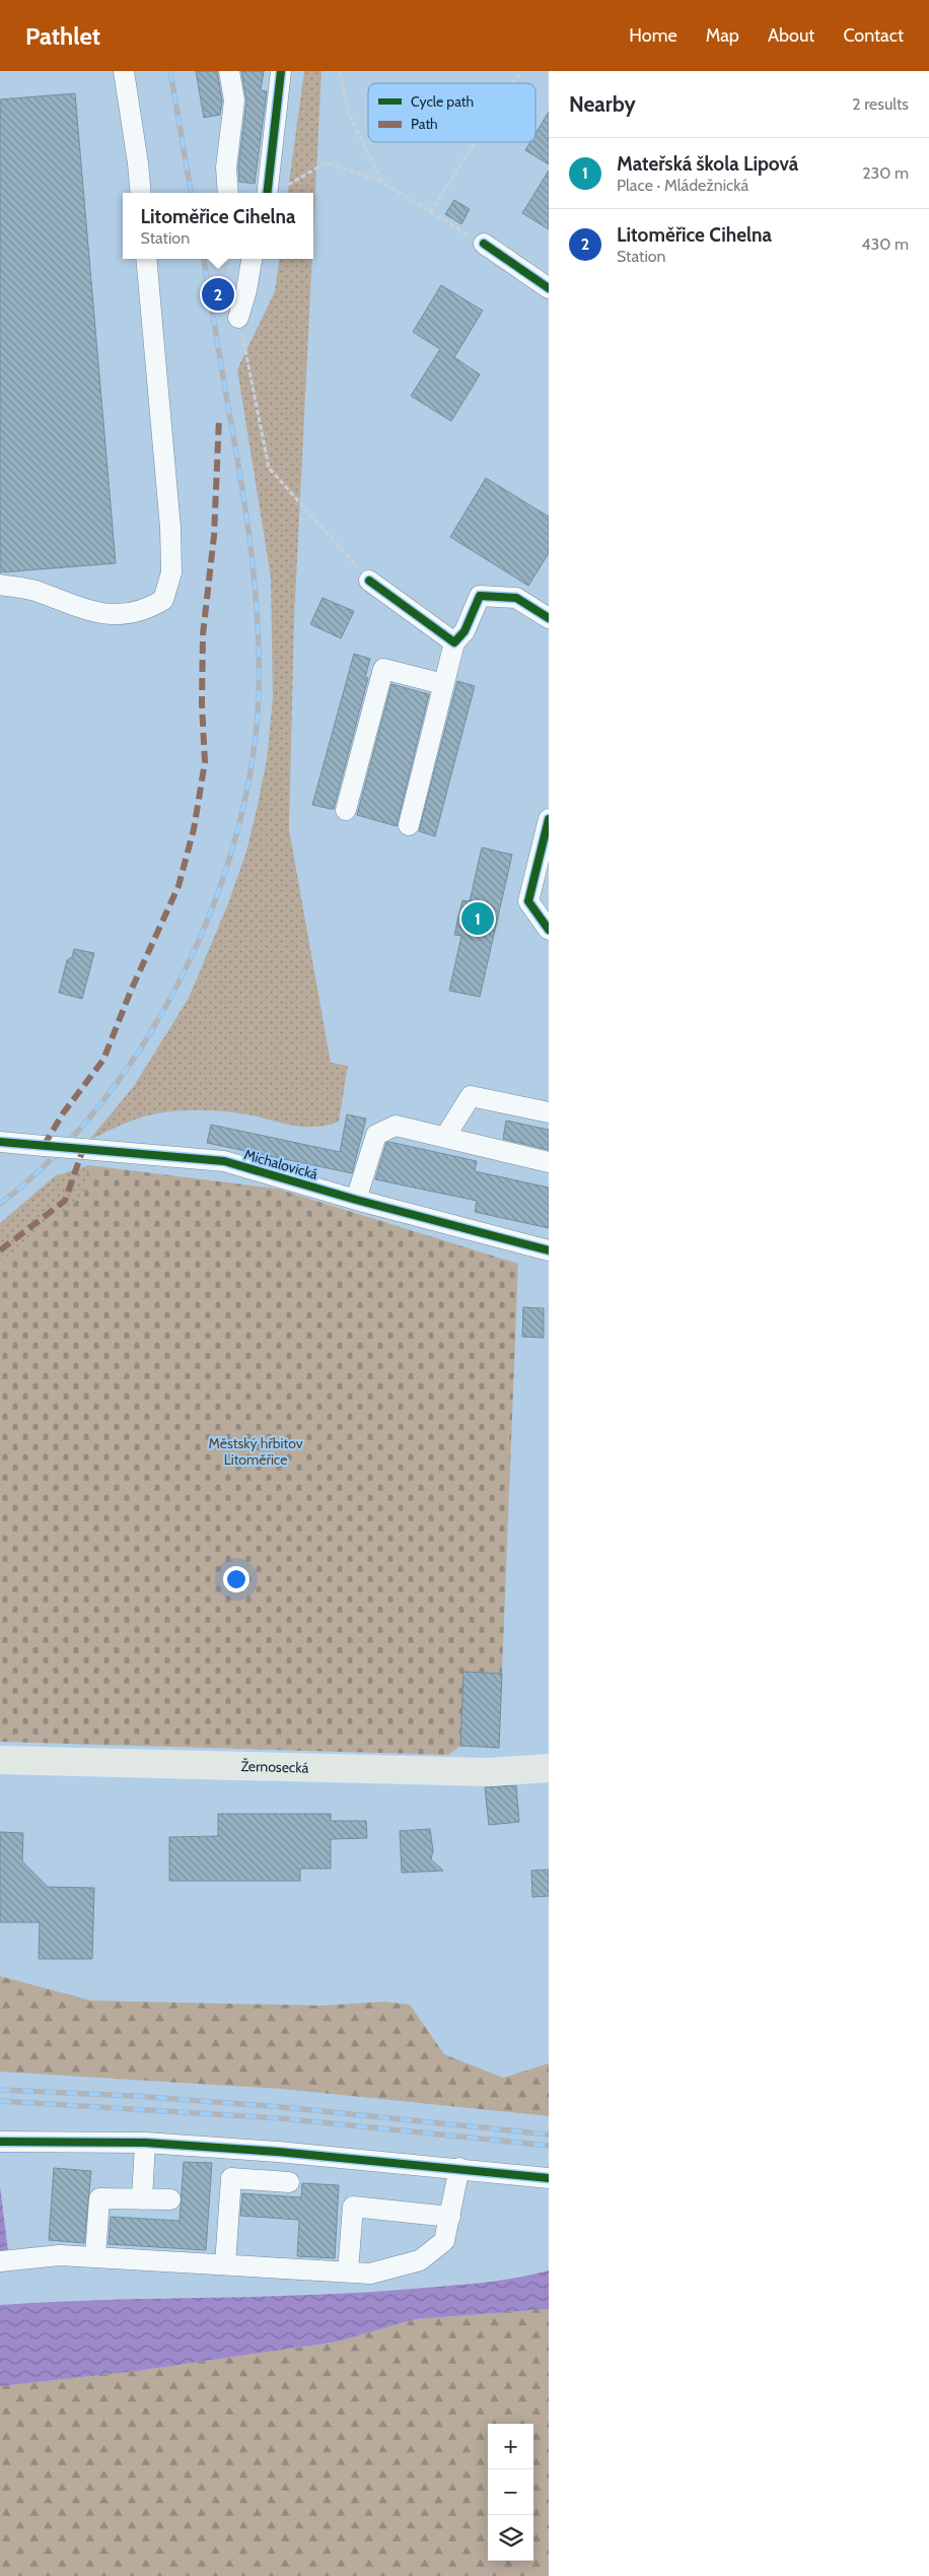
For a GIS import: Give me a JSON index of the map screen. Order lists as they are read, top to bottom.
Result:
{
  "streets": {
    "main road": ["Žernosecká"],
    "street": ["Michalovická"]
  },
  "parks": ["Městský hřbitov Litoměřice"],
  "legend": ["Cycle path", "Path"],
  "page": {
    "header": "Pathlet",
    "nav": [
      "Home",
      "Map",
      "About",
      "Contact"
    ],
    "heading": ["Nearby", "2 results"],
    "list": [
      {
        "mark": "1",
        "name": "Mateřská škola Lipová",
        "note": "Place · Mládežnická",
        "value": "230 m"
      },
      {
        "mark": "2",
        "name": "Litoměřice Cihelna",
        "note": "Station",
        "value": "430 m"
      }
    ],
    "popup": ["Litoměřice Cihelna", "Station"],
    "pins": ["2", "1"],
    "map_buttons": ["+", "−"]
  }
}
